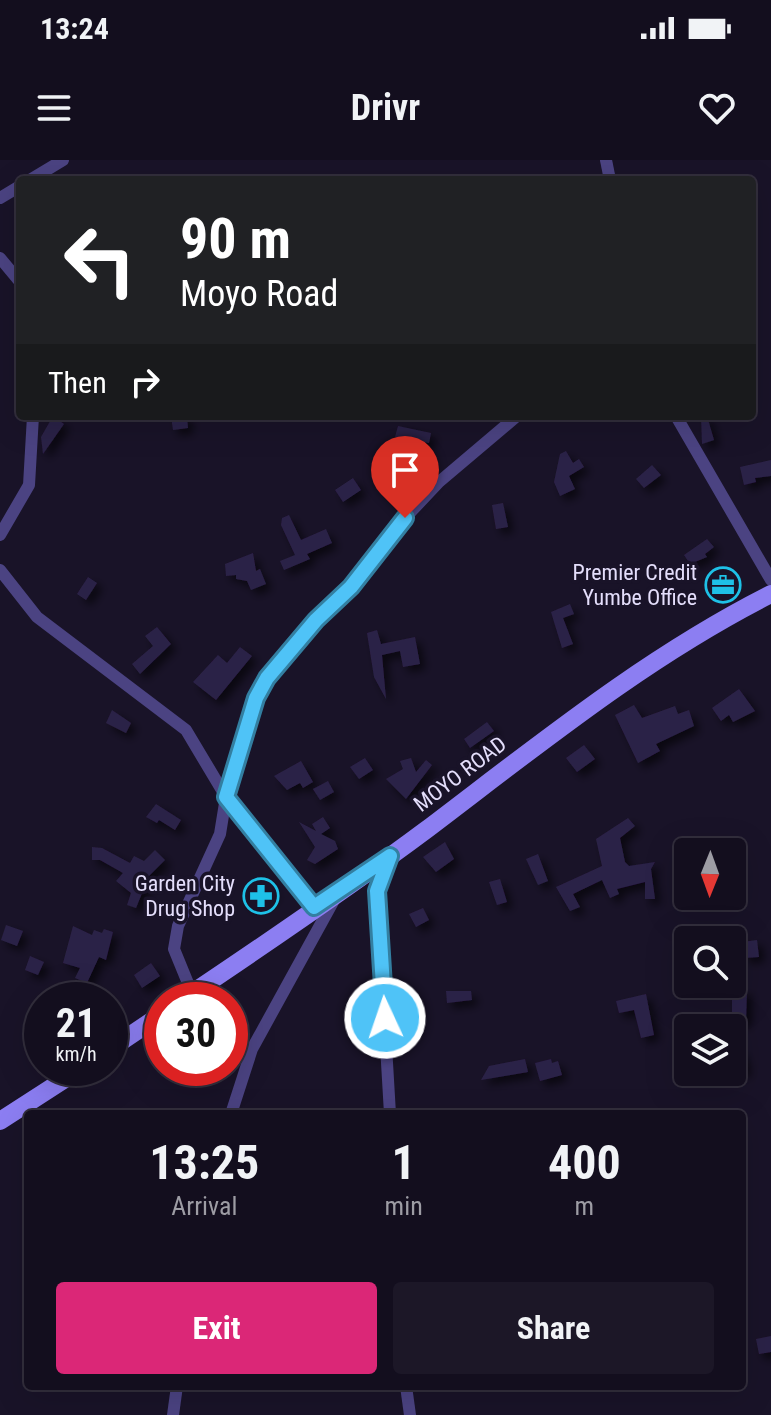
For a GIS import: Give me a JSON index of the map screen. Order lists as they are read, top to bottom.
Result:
{
  "streets": {
    "main road": ["MOYO ROAD"]
  },
  "places": {
    "office": ["Premier Credit Yumbe Office"],
    "pharmacy": ["Garden City Drug Shop"]
  },
  "north": "bottom",
  "page": {
    "status": "13:24",
    "header": "Drivr",
    "turn": ["90 m", "Moyo Road"],
    "then": "Then",
    "speed": "21 km/h",
    "limit": "30",
    "eta": [
      "13:25",
      "Arrival",
      "1",
      "min",
      "400",
      "m"
    ],
    "buttons": ["Exit", "Share"]
  }
}
